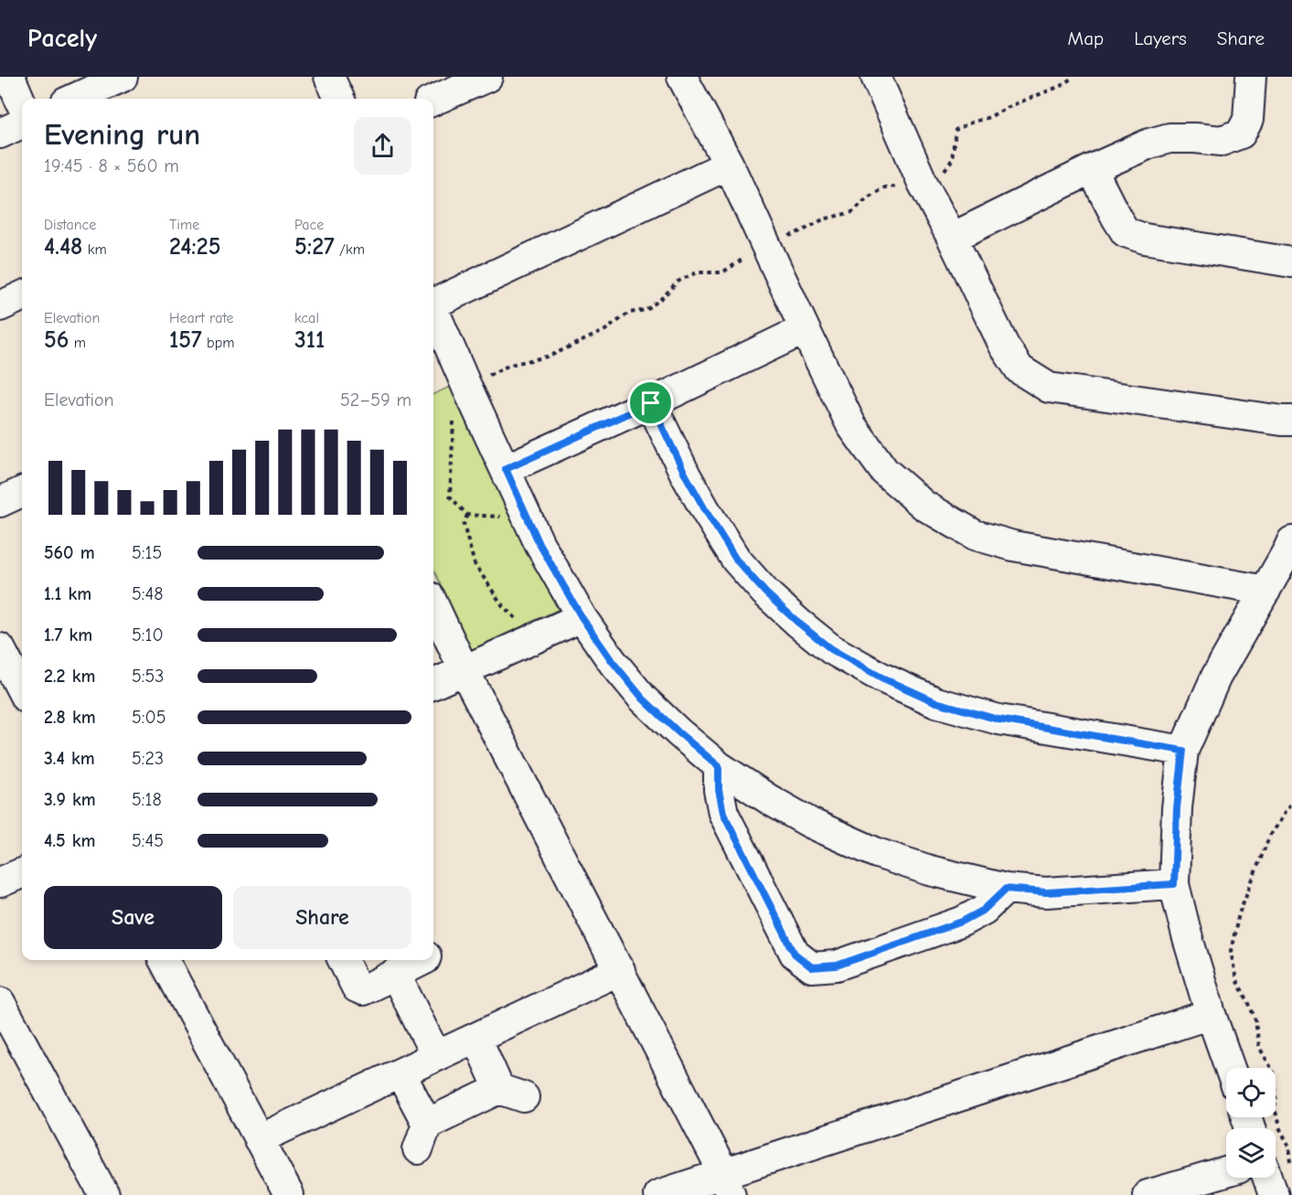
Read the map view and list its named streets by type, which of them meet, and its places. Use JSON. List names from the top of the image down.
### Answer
{
  "page": {
    "header": "Pacely",
    "nav": ["Map", "Layers", "Share"],
    "heading": ["Evening run", "19:45 · 8 × 560 m"],
    "stats": [
      ["Distance", "4.48 km"],
      ["Time", "24:25"],
      ["Pace", "5:27 /km"],
      ["Elevation", "56 m"],
      ["Heart rate", "157 bpm"],
      ["kcal", "311"]
    ],
    "chart": ["Elevation", "52–59 m"],
    "list": [
      {
        "name": "560 m",
        "note": "5:15"
      },
      {
        "name": "1.1 km",
        "note": "5:48"
      },
      {
        "name": "1.7 km",
        "note": "5:10"
      },
      {
        "name": "2.2 km",
        "note": "5:53"
      },
      {
        "name": "2.8 km",
        "note": "5:05"
      },
      {
        "name": "3.4 km",
        "note": "5:23"
      },
      {
        "name": "3.9 km",
        "note": "5:18"
      },
      {
        "name": "4.5 km",
        "note": "5:45"
      }
    ],
    "buttons": ["Save", "Share"]
  }
}
